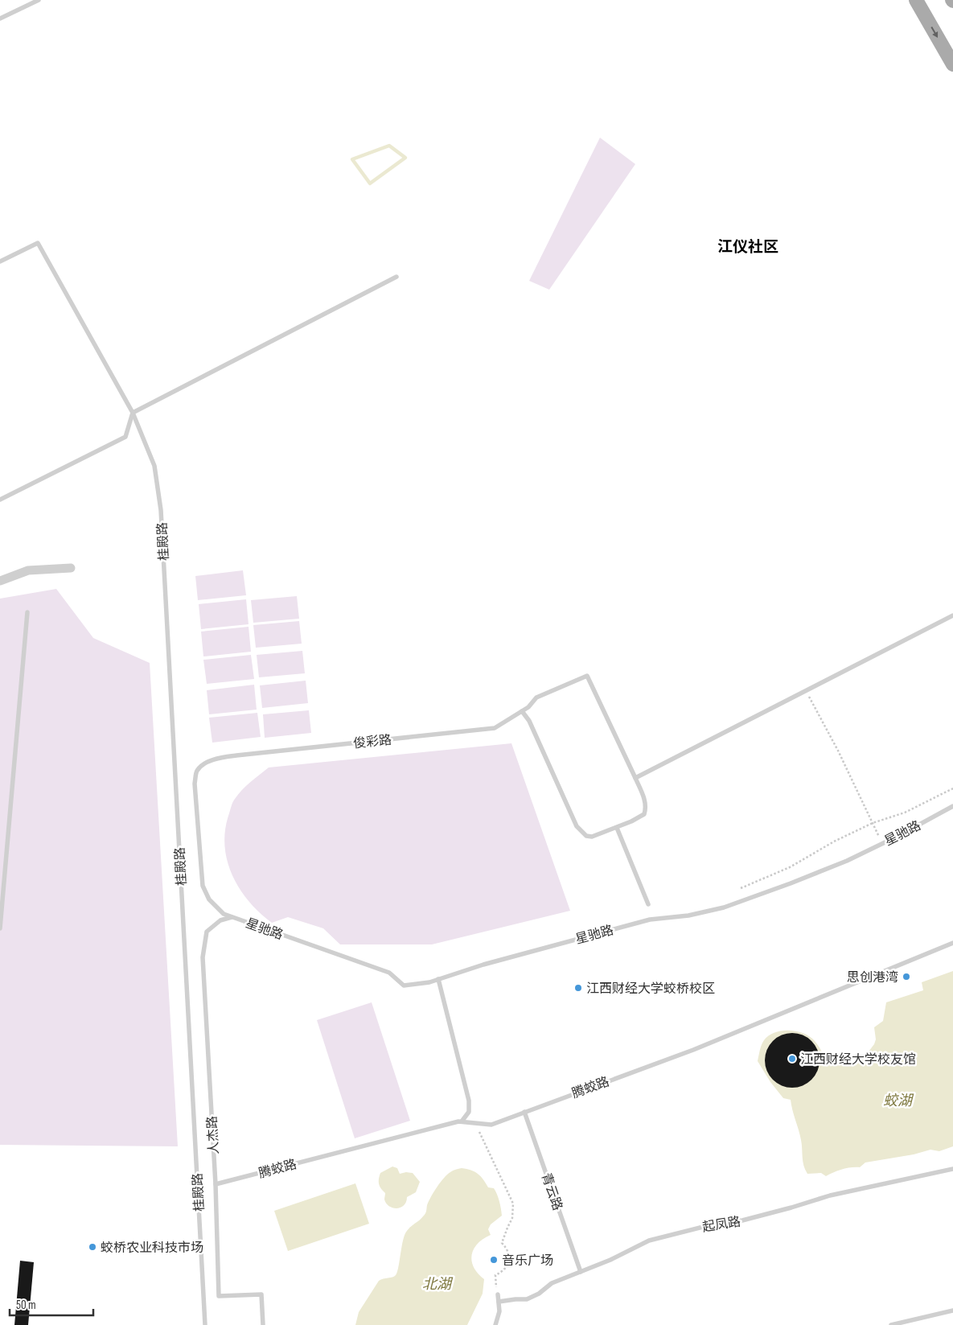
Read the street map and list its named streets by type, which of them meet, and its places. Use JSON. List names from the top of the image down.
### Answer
{
  "streets": {
    "lane": [
      "桂殿路",
      "俊彩路",
      "星驰路",
      "腾蛟路",
      "人杰路",
      "青云路",
      "起凤路"
    ]
  },
  "crossings": [
    ["俊彩路", "星驰路"],
    ["俊彩路", "人杰路"],
    ["星驰路", "人杰路"],
    ["腾蛟路", "人杰路"],
    ["腾蛟路", "青云路"],
    ["青云路", "起凤路"]
  ],
  "districts": ["江仪社区"],
  "water": ["蛟湖", "北湖"],
  "places": [
    "思创港湾",
    "江西财经大学蛟桥校区",
    "江西财经大学校友馆",
    "蛟桥农业科技市场",
    "音乐广场"
  ],
  "scale_bar": "50 m"
}
